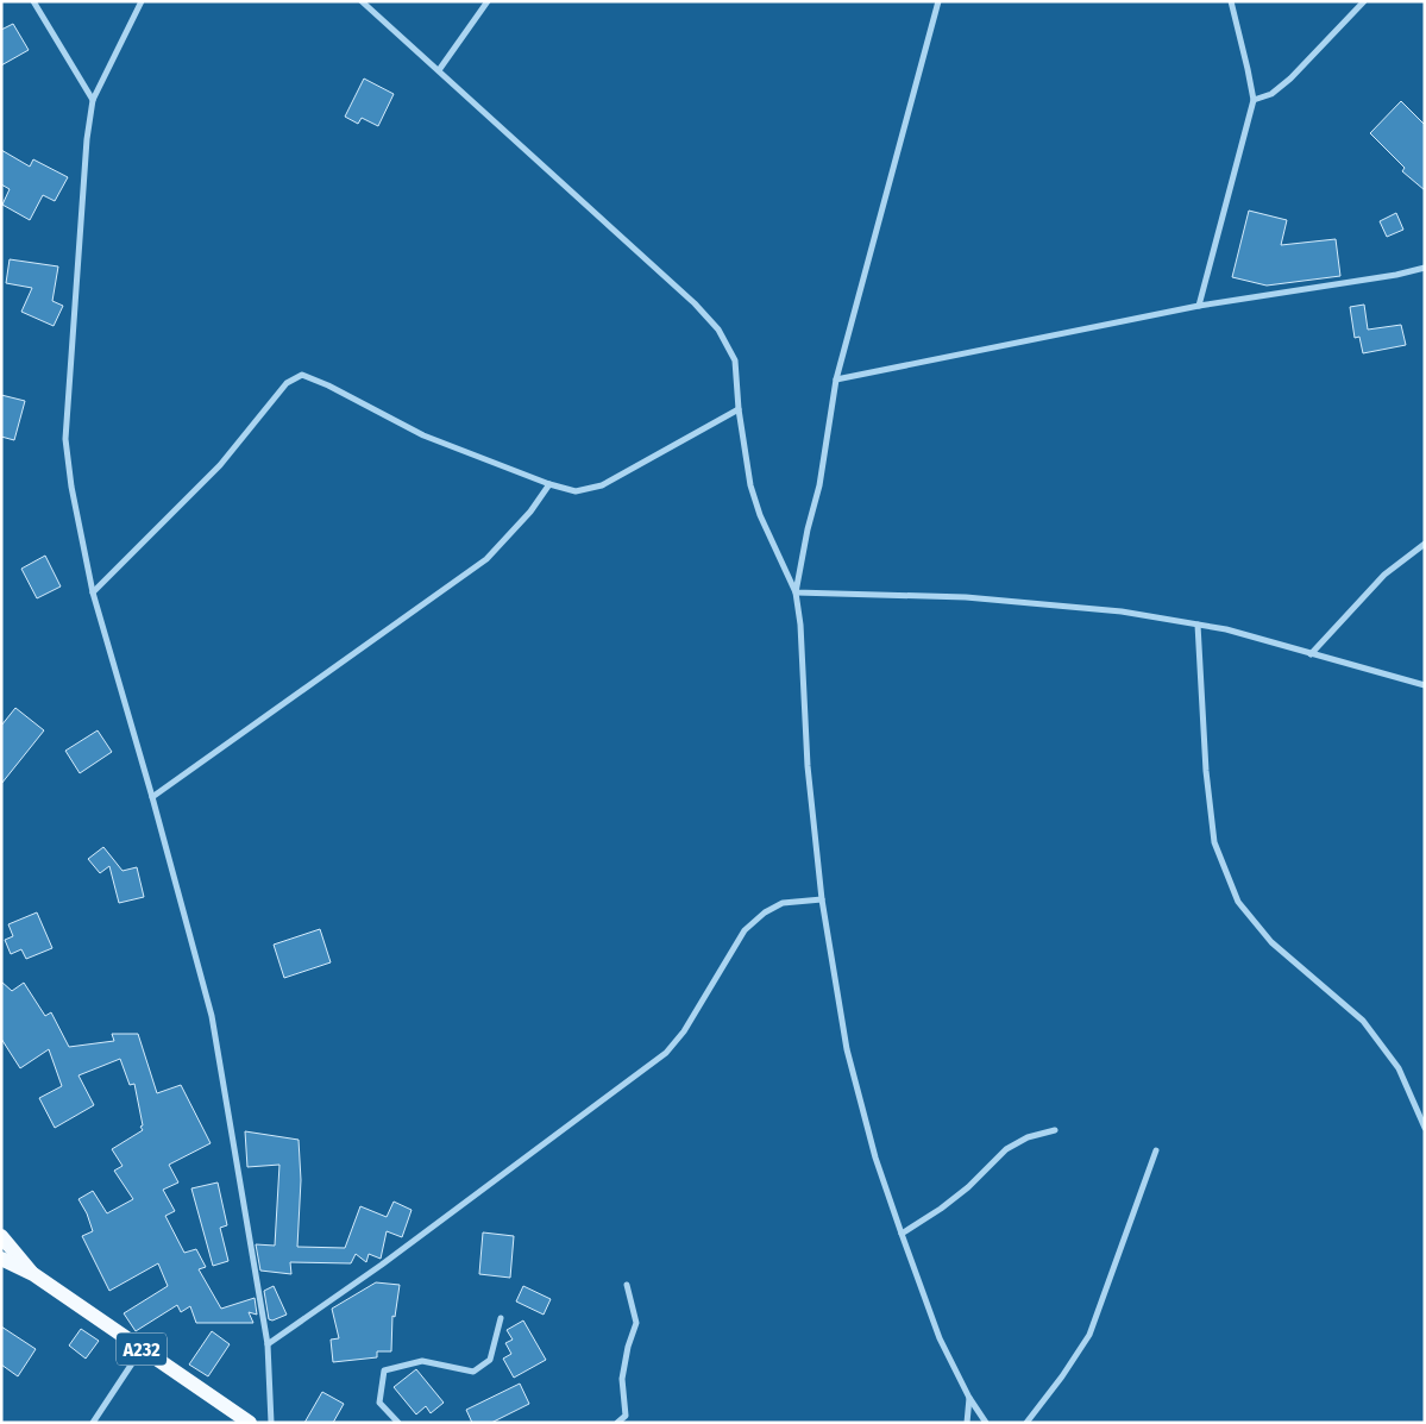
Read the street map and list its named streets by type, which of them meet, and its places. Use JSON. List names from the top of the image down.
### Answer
{
  "streets": {
    "main road": ["A232"]
  }
}
